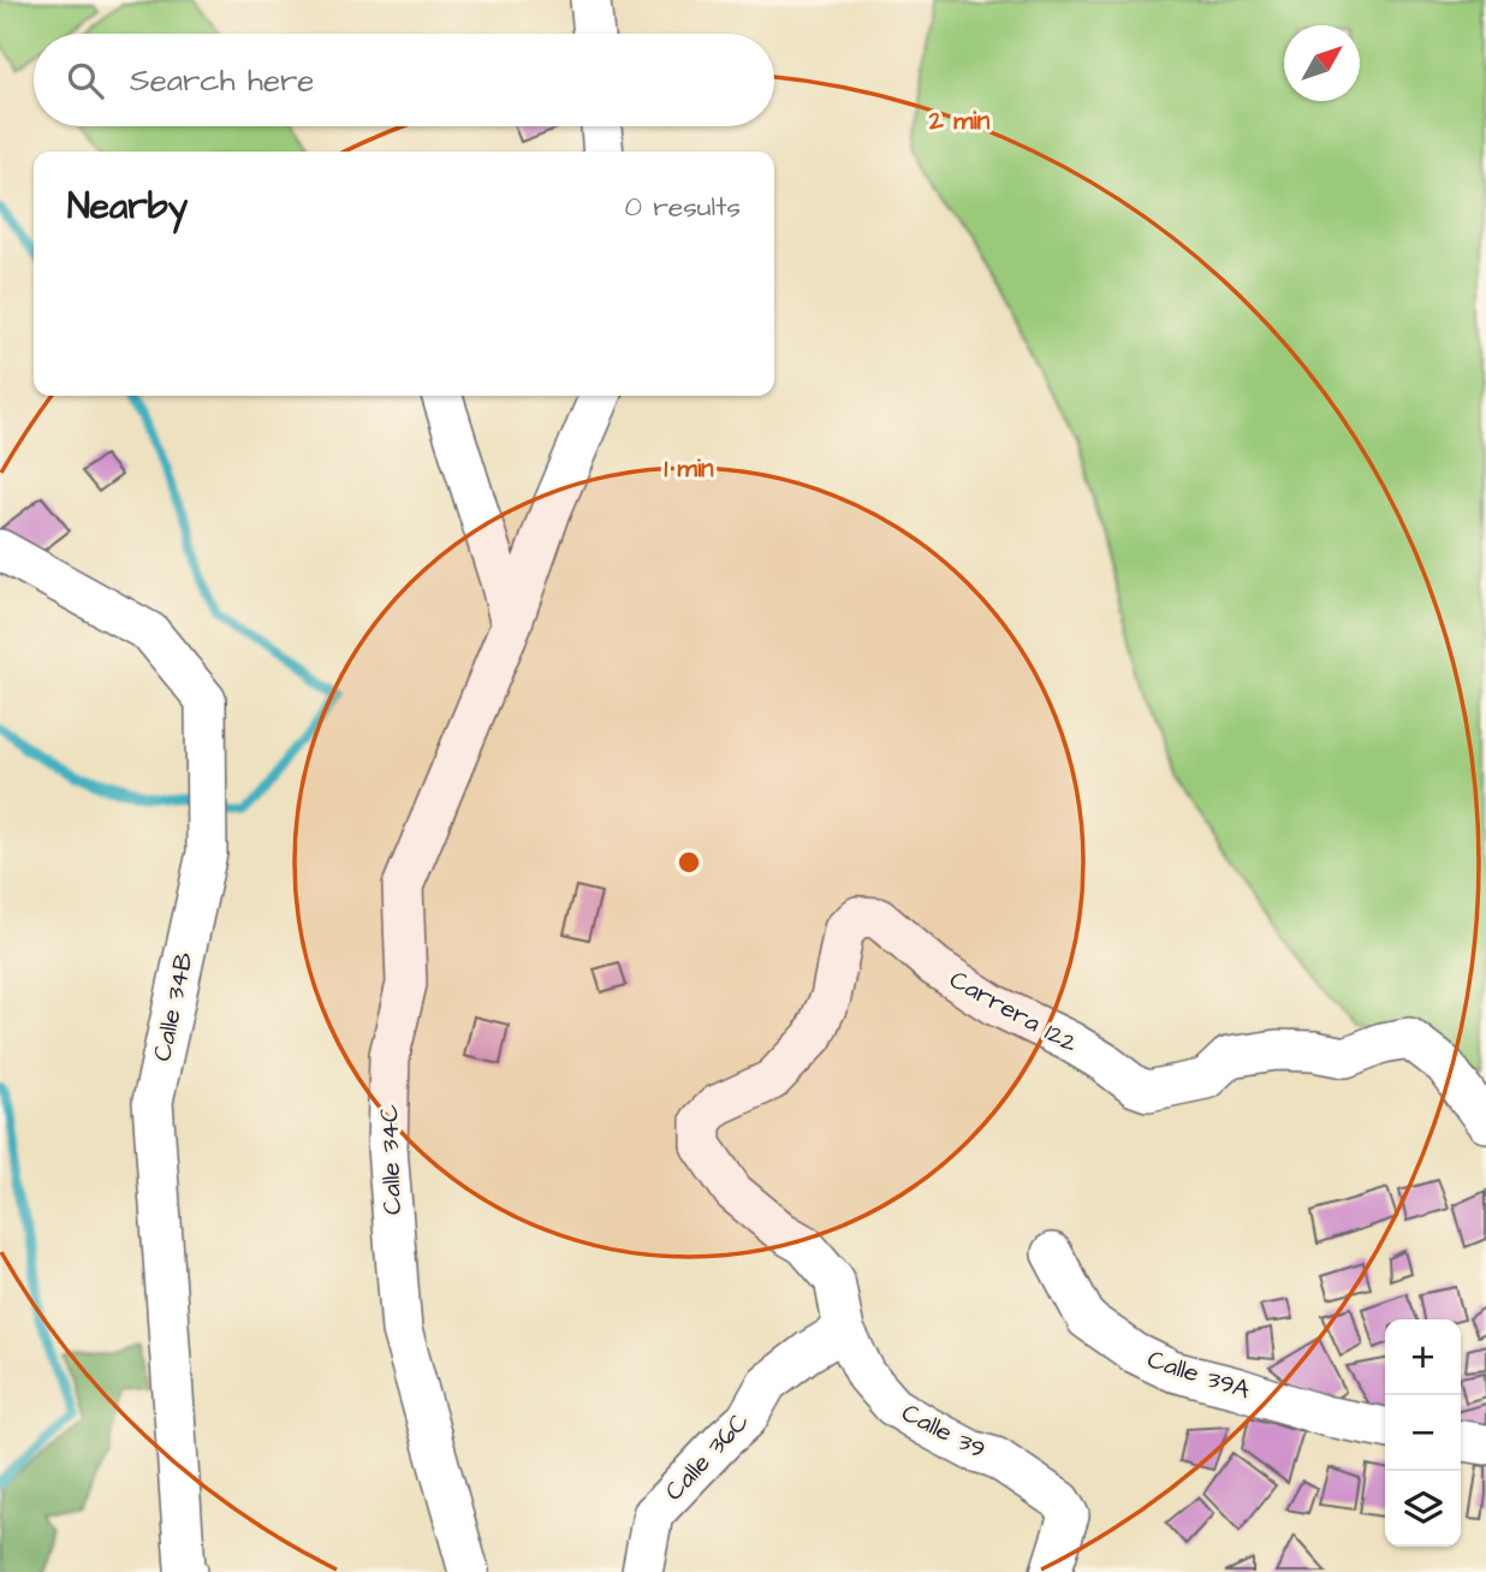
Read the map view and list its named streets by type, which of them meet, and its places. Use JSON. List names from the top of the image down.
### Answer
{
  "streets": {
    "street": [
      "Calle 34B",
      "Carrera 122",
      "Calle 34C",
      "Calle 39A",
      "Calle 39",
      "Calle 36C"
    ]
  },
  "crossings": [
    ["Carrera 122", "Calle 39"],
    ["Calle 39", "Calle 36C"]
  ],
  "north": "top right",
  "page": {
    "search": "Search here",
    "heading": ["Nearby", "0 results"],
    "map_buttons": ["+", "−"]
  },
  "rings": ["2 min", "1 min"]
}
